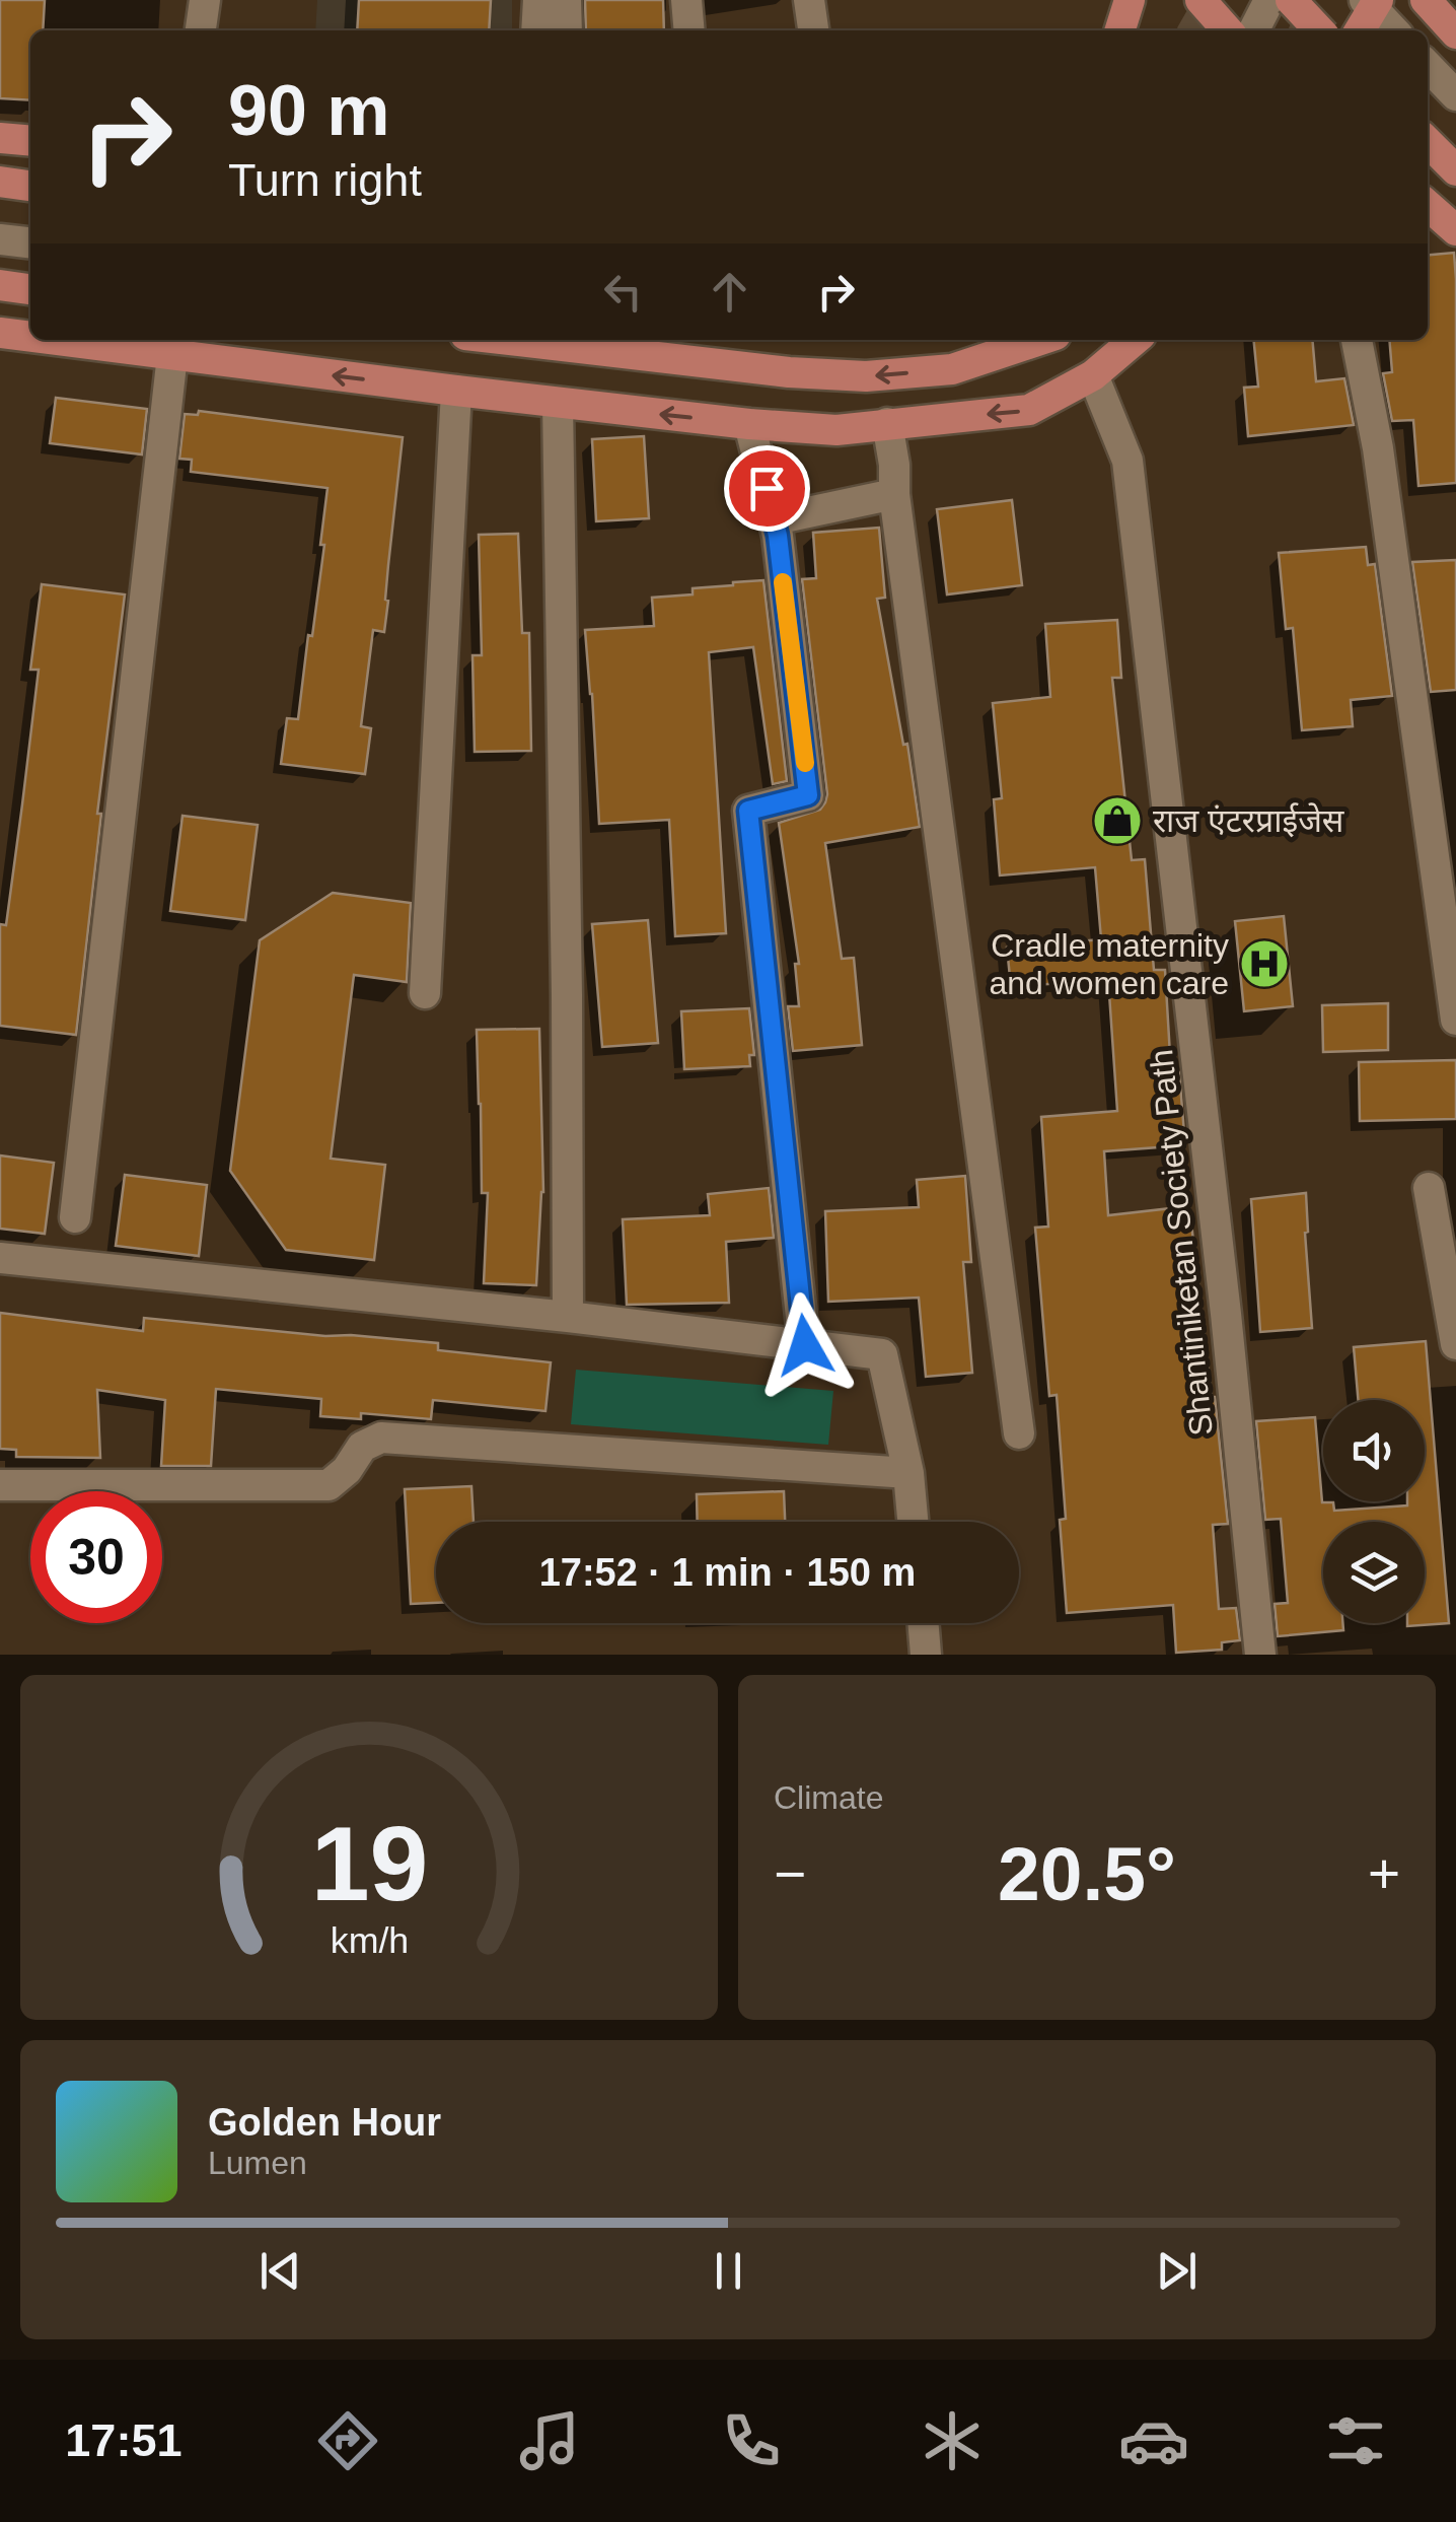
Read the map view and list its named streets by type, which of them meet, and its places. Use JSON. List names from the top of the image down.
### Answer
{
  "streets": {
    "street": ["Shantiniketan Society Path"]
  },
  "places": {
    "shop": ["राज एंटरप्राईजेस"],
    "hospital": ["Cradle maternity and women care"]
  },
  "page": {
    "turn": ["90 m", "Turn right"],
    "limit": "30",
    "trip": "17:52 · 1 min · 150 m",
    "tile": "Climate",
    "heat": ["−", "20.5°", "+"],
    "song": ["Golden Hour", "Lumen"],
    "tabs": "17:51",
    "gauge": ["19", "km/h"]
  }
}
